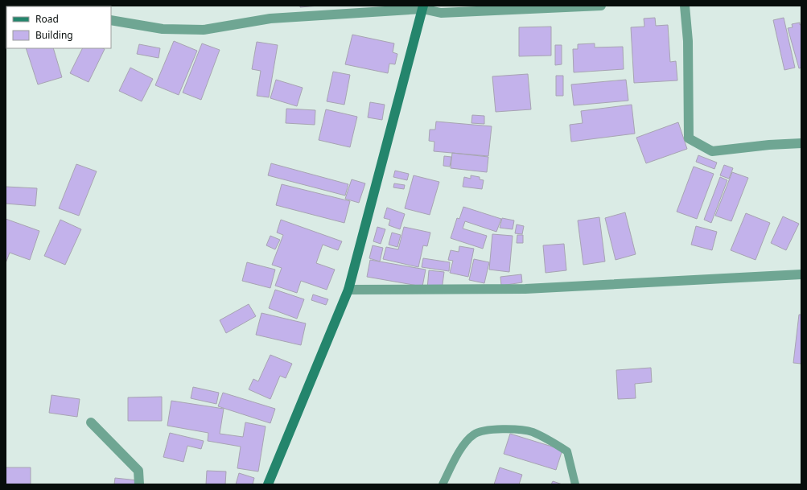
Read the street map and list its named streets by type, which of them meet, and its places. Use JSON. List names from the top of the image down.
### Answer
{
  "legend": ["Road", "Building"]
}
